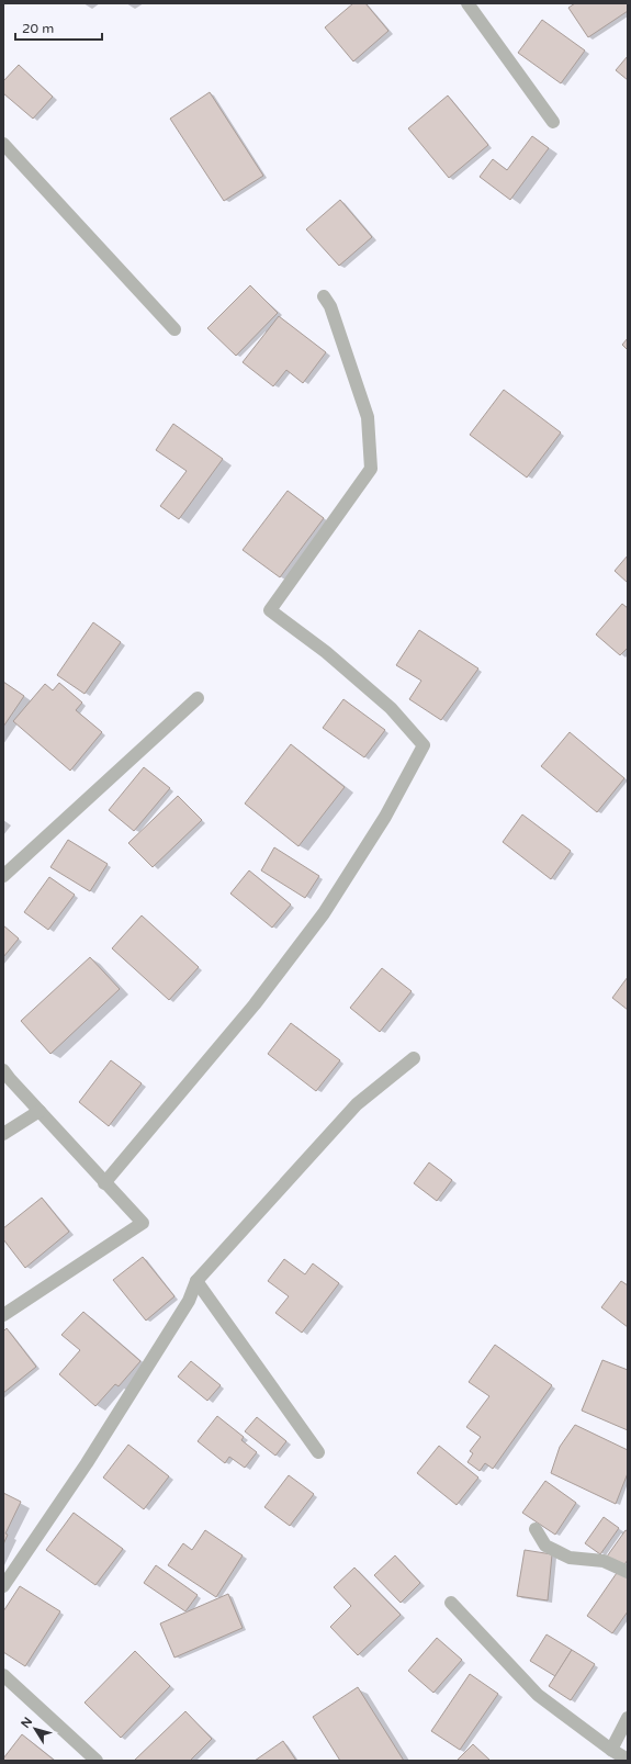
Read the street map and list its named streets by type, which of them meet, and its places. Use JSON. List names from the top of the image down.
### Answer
{
  "scale_bar": "20 m",
  "north": "top left"
}
